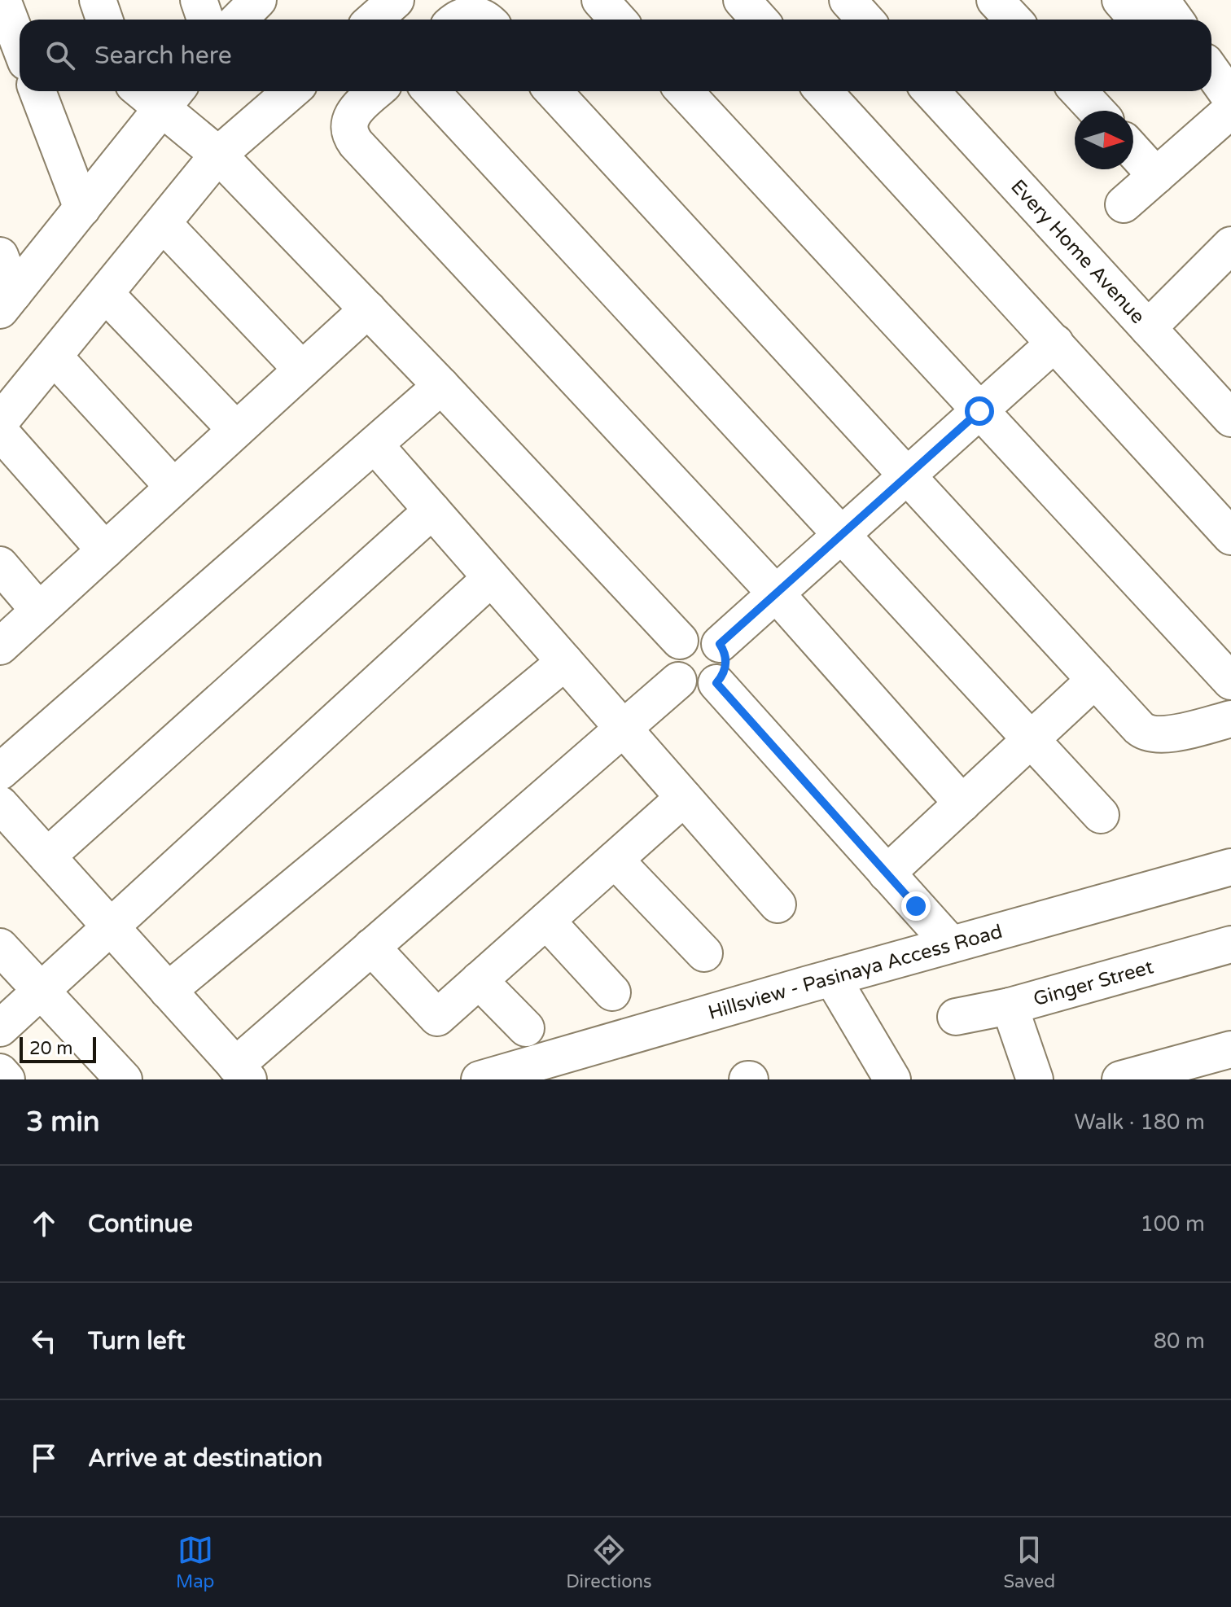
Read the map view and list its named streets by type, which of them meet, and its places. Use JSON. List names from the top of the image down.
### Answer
{
  "streets": {
    "street": ["Every Home Avenue", "Hillsview - Pasinaya Access Road", "Ginger Street"]
  },
  "scale_bar": "20 m",
  "north": "right",
  "page": {
    "search": "Search here",
    "scale": "20 m",
    "heading": ["3 min", "Walk · 180 m"],
    "list": [
      ["Continue", "100 m"],
      ["Turn left", "80 m"],
      "Arrive at destination"
    ],
    "nav": ["Map", "Directions", "Saved"]
  }
}
